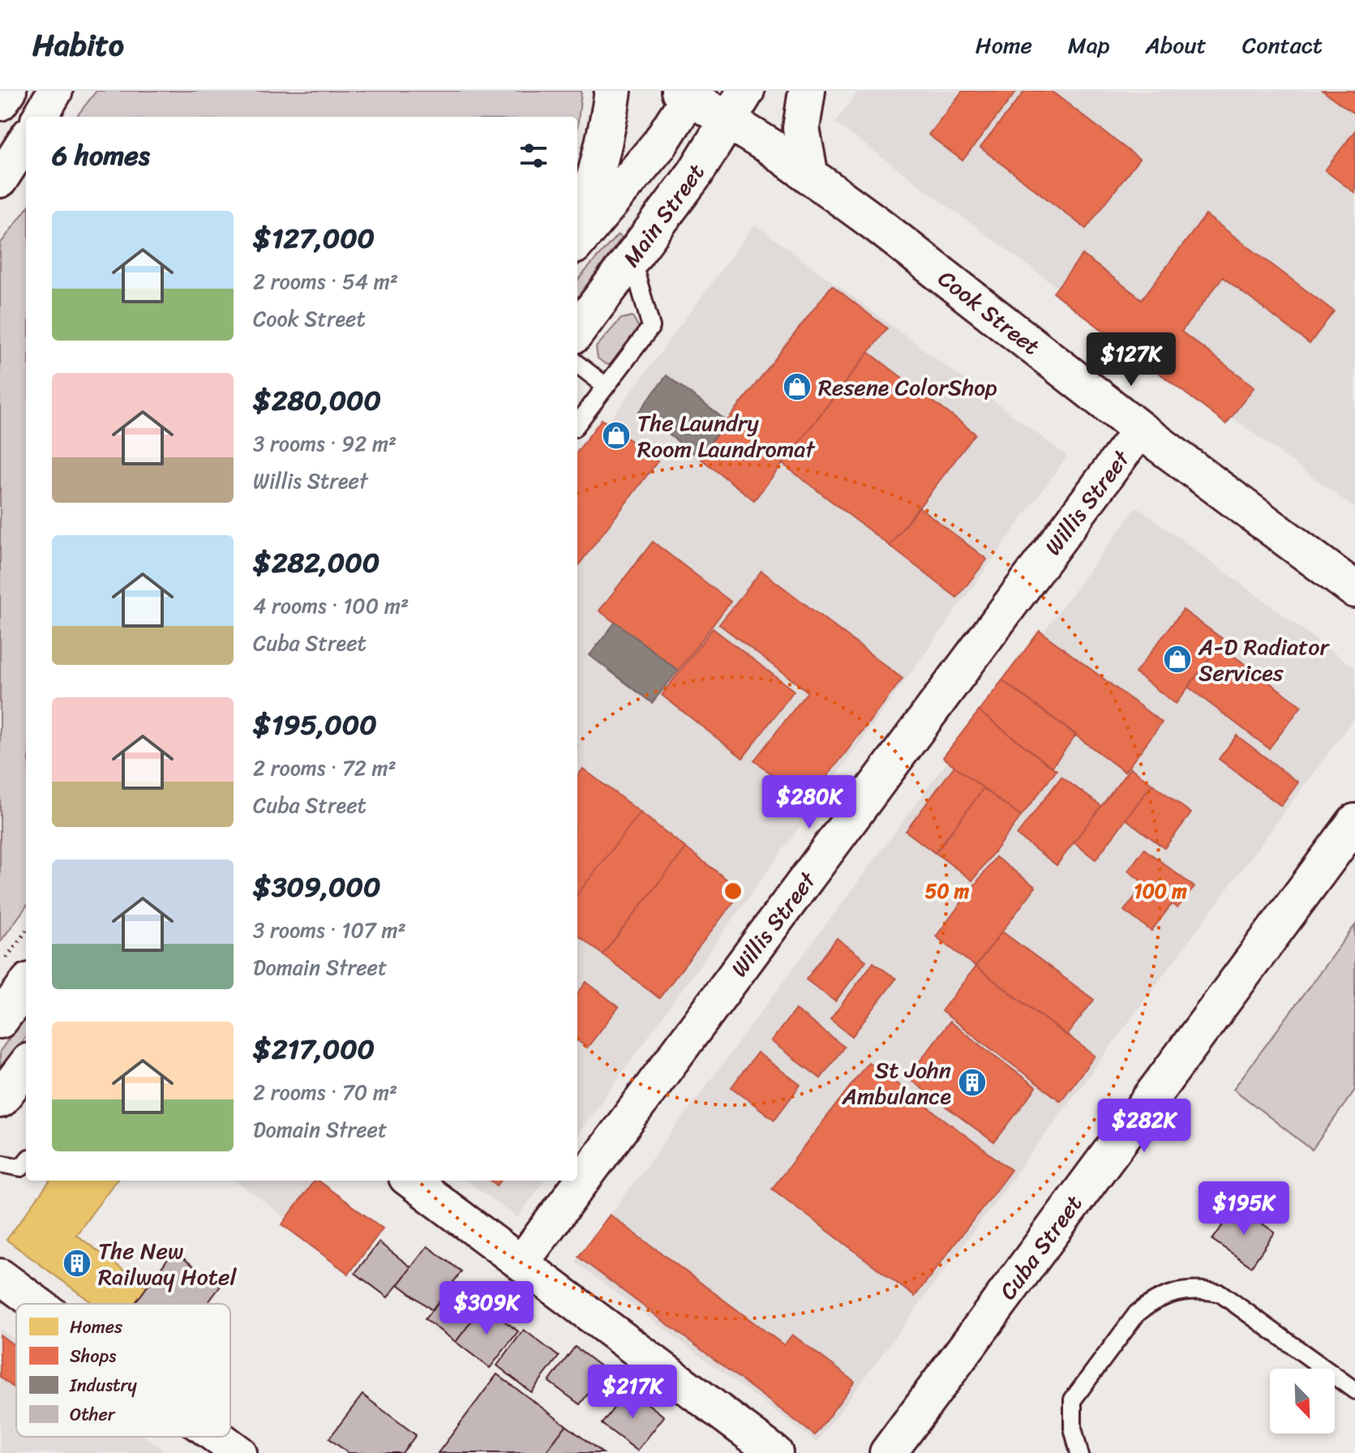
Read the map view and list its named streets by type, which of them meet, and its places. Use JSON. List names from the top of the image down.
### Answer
{
  "streets": {
    "street": [
      "Main Street",
      "Cook Street",
      "Willis Street",
      "Cuba Street"
    ]
  },
  "crossings": [
    ["Main Street", "Cook Street"],
    ["Cook Street", "Willis Street"]
  ],
  "places": {
    "shop": ["Resene ColorShop", "The Laundry Room Laundromat", "A-D Radiator Services"],
    "building": ["St John Ambulance", "The New Railway Hotel"]
  },
  "legend": [
    "Homes",
    "Shops",
    "Industry",
    "Other"
  ],
  "north": "bottom right",
  "page": {
    "header": "Habito",
    "nav": [
      "Home",
      "Map",
      "About",
      "Contact"
    ],
    "heading": "6 homes",
    "list": [
      {
        "name": "$127,000",
        "note": "2 rooms · 54 m² · Cook Street"
      },
      {
        "name": "$280,000",
        "note": "3 rooms · 92 m² · Willis Street"
      },
      {
        "name": "$282,000",
        "note": "4 rooms · 100 m² · Cuba Street"
      },
      {
        "name": "$195,000",
        "note": "2 rooms · 72 m² · Cuba Street"
      },
      {
        "name": "$309,000",
        "note": "3 rooms · 107 m² · Domain Street"
      },
      {
        "name": "$217,000",
        "note": "2 rooms · 70 m² · Domain Street"
      }
    ],
    "price": [
      "$127K",
      "$280K",
      "$282K",
      "$195K",
      "$309K",
      "$217K"
    ]
  },
  "rings": ["50 m", "100 m"]
}
